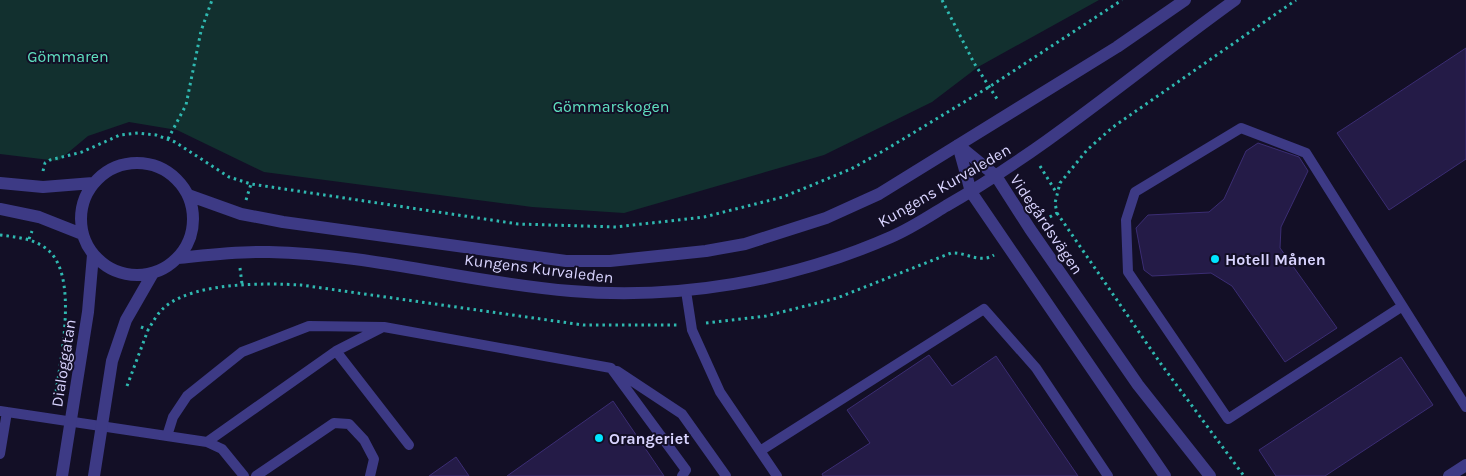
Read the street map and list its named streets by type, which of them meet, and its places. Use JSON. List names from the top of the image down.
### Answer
{
  "streets": {
    "street": ["Kungens Kurvaleden", "Videgårdsvägen", "Dialoggatan"]
  },
  "crossings": [
    ["Kungens Kurvaleden", "Videgårdsvägen"],
    ["Kungens Kurvaleden", "Dialoggatan"]
  ],
  "parks": ["Gömmaren", "Gömmarskogen"],
  "places": ["Hotell Månen", "Orangeriet"]
}
